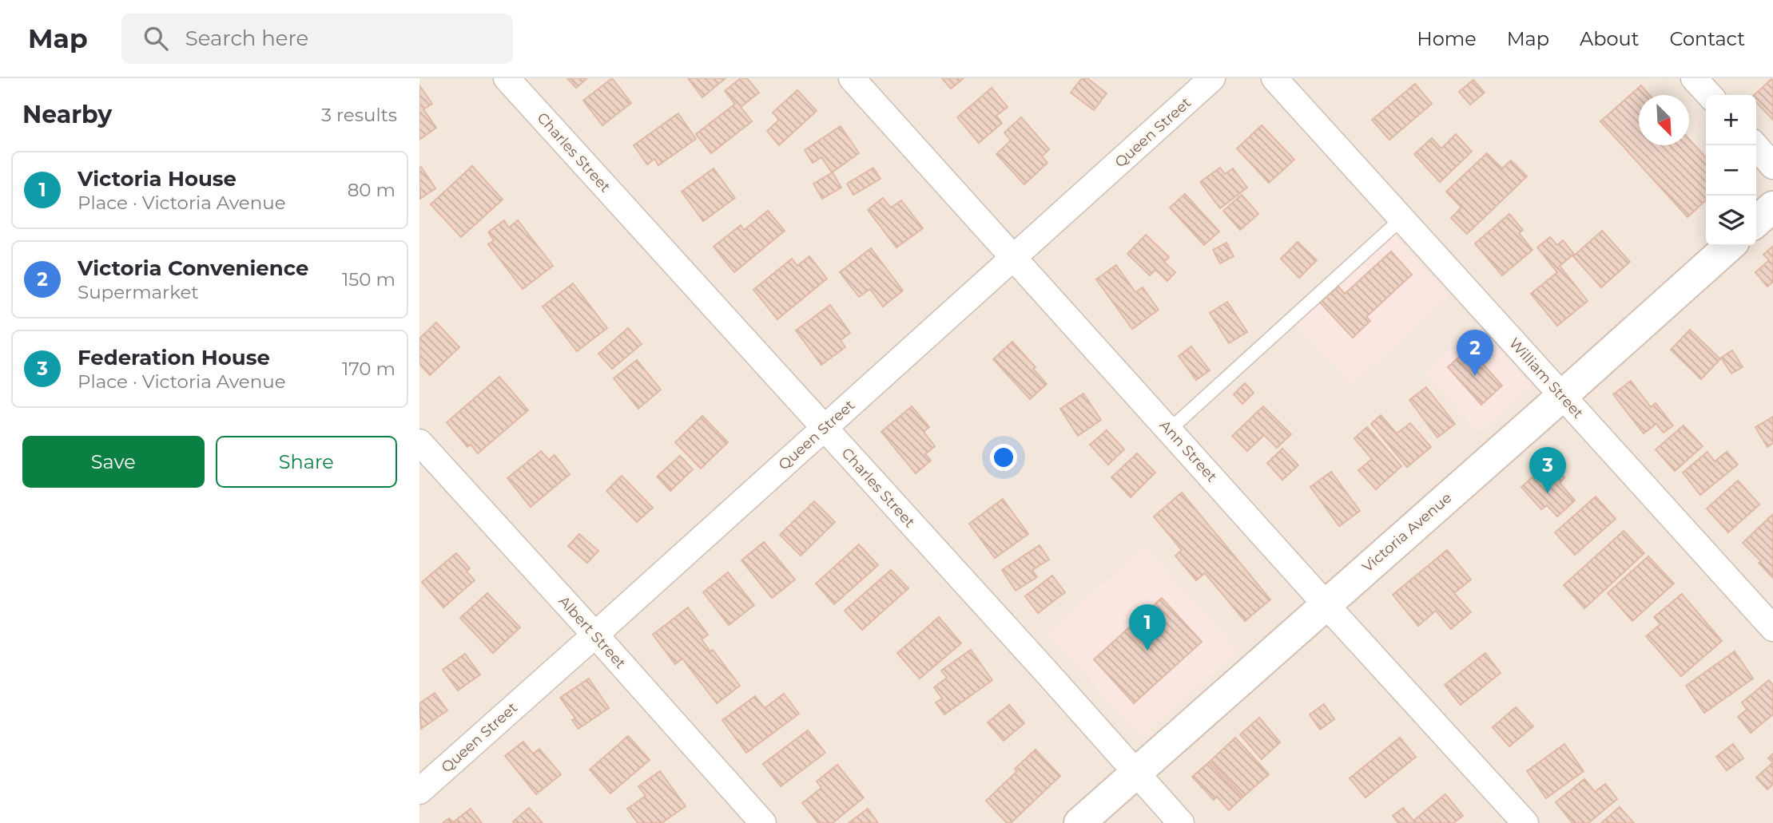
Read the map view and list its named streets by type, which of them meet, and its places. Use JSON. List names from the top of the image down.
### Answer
{
  "streets": {
    "street": [
      "Queen Street",
      "Charles Street",
      "William Street",
      "Ann Street",
      "Victoria Avenue",
      "Albert Street"
    ]
  },
  "crossings": [
    ["Queen Street", "Charles Street"],
    ["Queen Street", "Ann Street"],
    ["Queen Street", "Albert Street"],
    ["Charles Street", "Victoria Avenue"],
    ["William Street", "Victoria Avenue"],
    ["Ann Street", "Victoria Avenue"]
  ],
  "north": "bottom right",
  "page": {
    "header": "Map",
    "search": "Search here",
    "nav": [
      "Home",
      "Map",
      "About",
      "Contact"
    ],
    "heading": ["Nearby", "3 results"],
    "map_buttons": ["+", "−"],
    "list": [
      {
        "mark": "1",
        "name": "Victoria House",
        "note": "Place · Victoria Avenue",
        "value": "80 m"
      },
      {
        "mark": "2",
        "name": "Victoria Convenience",
        "note": "Supermarket",
        "value": "150 m"
      },
      {
        "mark": "3",
        "name": "Federation House",
        "note": "Place · Victoria Avenue",
        "value": "170 m"
      }
    ],
    "pins": ["2", "3", "1"],
    "buttons": ["Save", "Share"]
  }
}
